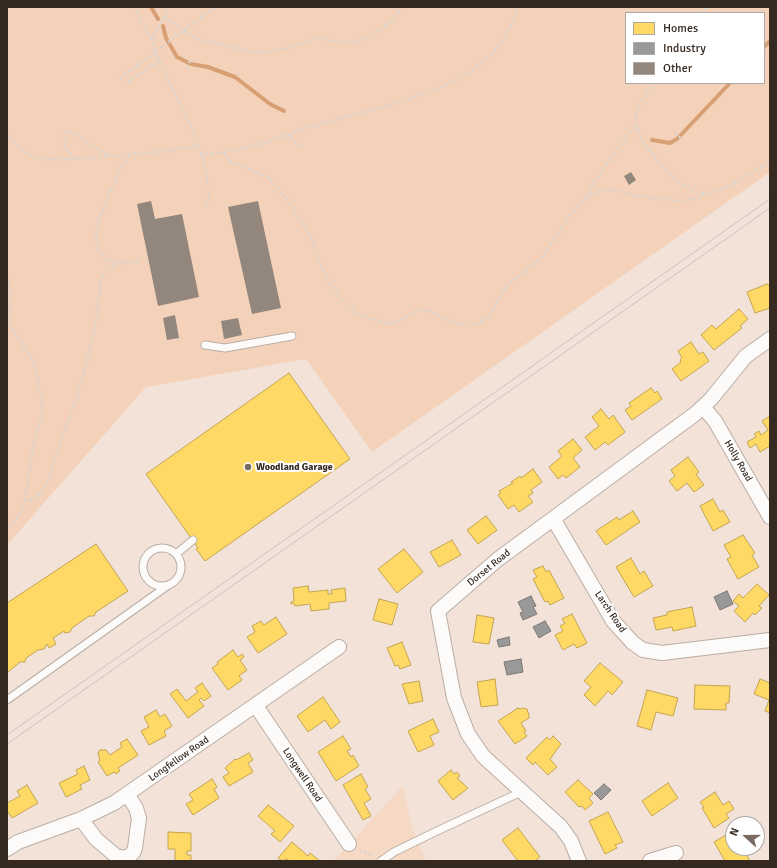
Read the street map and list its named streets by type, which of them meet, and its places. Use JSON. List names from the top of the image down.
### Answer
{
  "streets": {
    "street": [
      "Holly Road",
      "Dorset Road",
      "Larch Road",
      "Longfellow Road",
      "Longwell Road"
    ]
  },
  "crossings": [
    ["Holly Road", "Dorset Road"],
    ["Dorset Road", "Larch Road"],
    ["Longfellow Road", "Longwell Road"]
  ],
  "places": ["Woodland Garage"],
  "legend": ["Homes", "Industry", "Other"],
  "north": "left"
}
